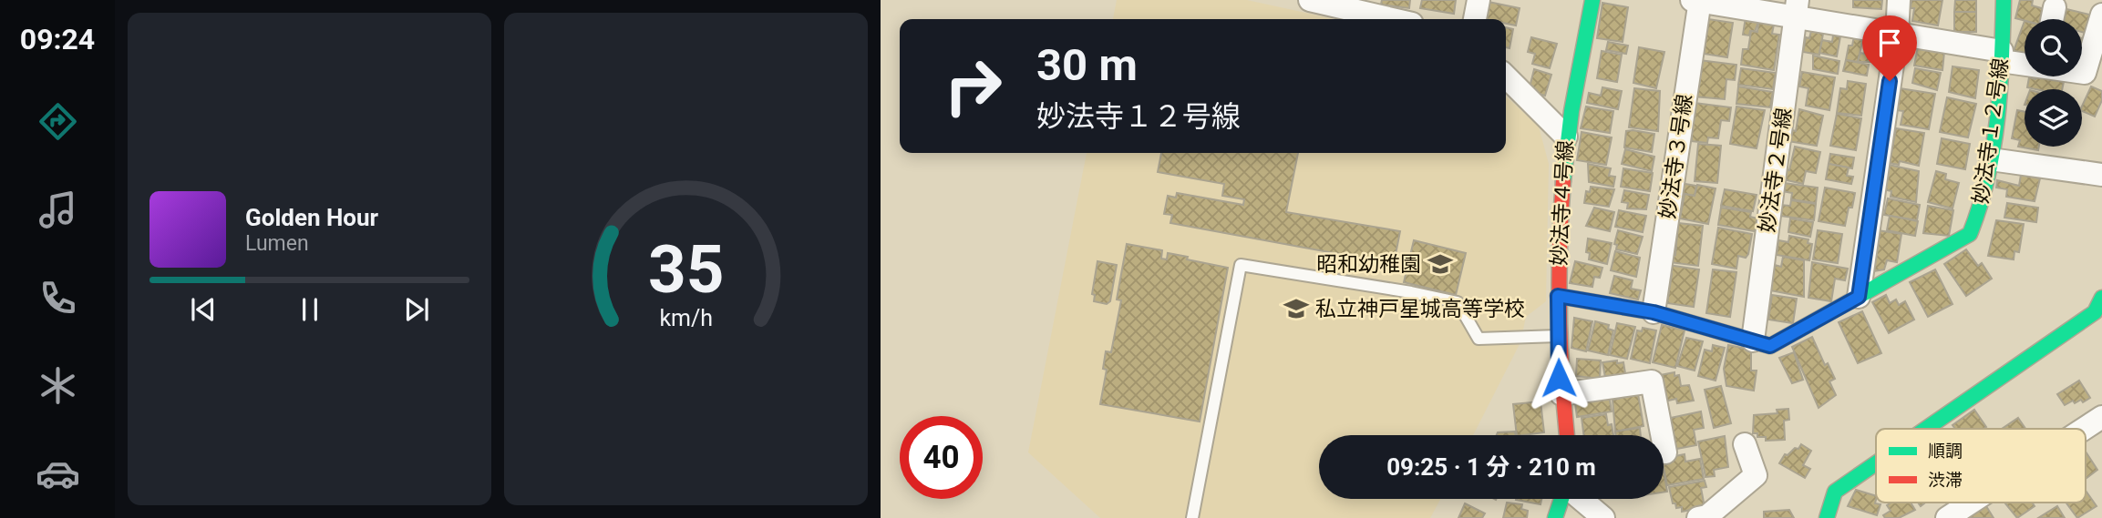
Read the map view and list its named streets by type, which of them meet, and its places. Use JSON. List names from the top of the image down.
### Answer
{
  "streets": {
    "street": [
      "妙法寺１２号線",
      "妙法寺３号線",
      "妙法寺２号線",
      "妙法寺４号線"
    ]
  },
  "crossings": [
    ["妙法寺１２号線", "妙法寺３号線"],
    ["妙法寺１２号線", "妙法寺２号線"],
    ["妙法寺１２号線", "妙法寺４号線"]
  ],
  "places": {
    "school or university": ["昭和幼稚園", "私立神戸星城高等学校"]
  },
  "legend": ["順調", "渋滞"],
  "page": {
    "tabs": "09:24",
    "turn": ["30 m", "妙法寺１２号線"],
    "song": ["Golden Hour", "Lumen"],
    "limit": "40",
    "trip": "09:25 · 1 分 · 210 m",
    "gauge": ["35", "km/h"]
  }
}
